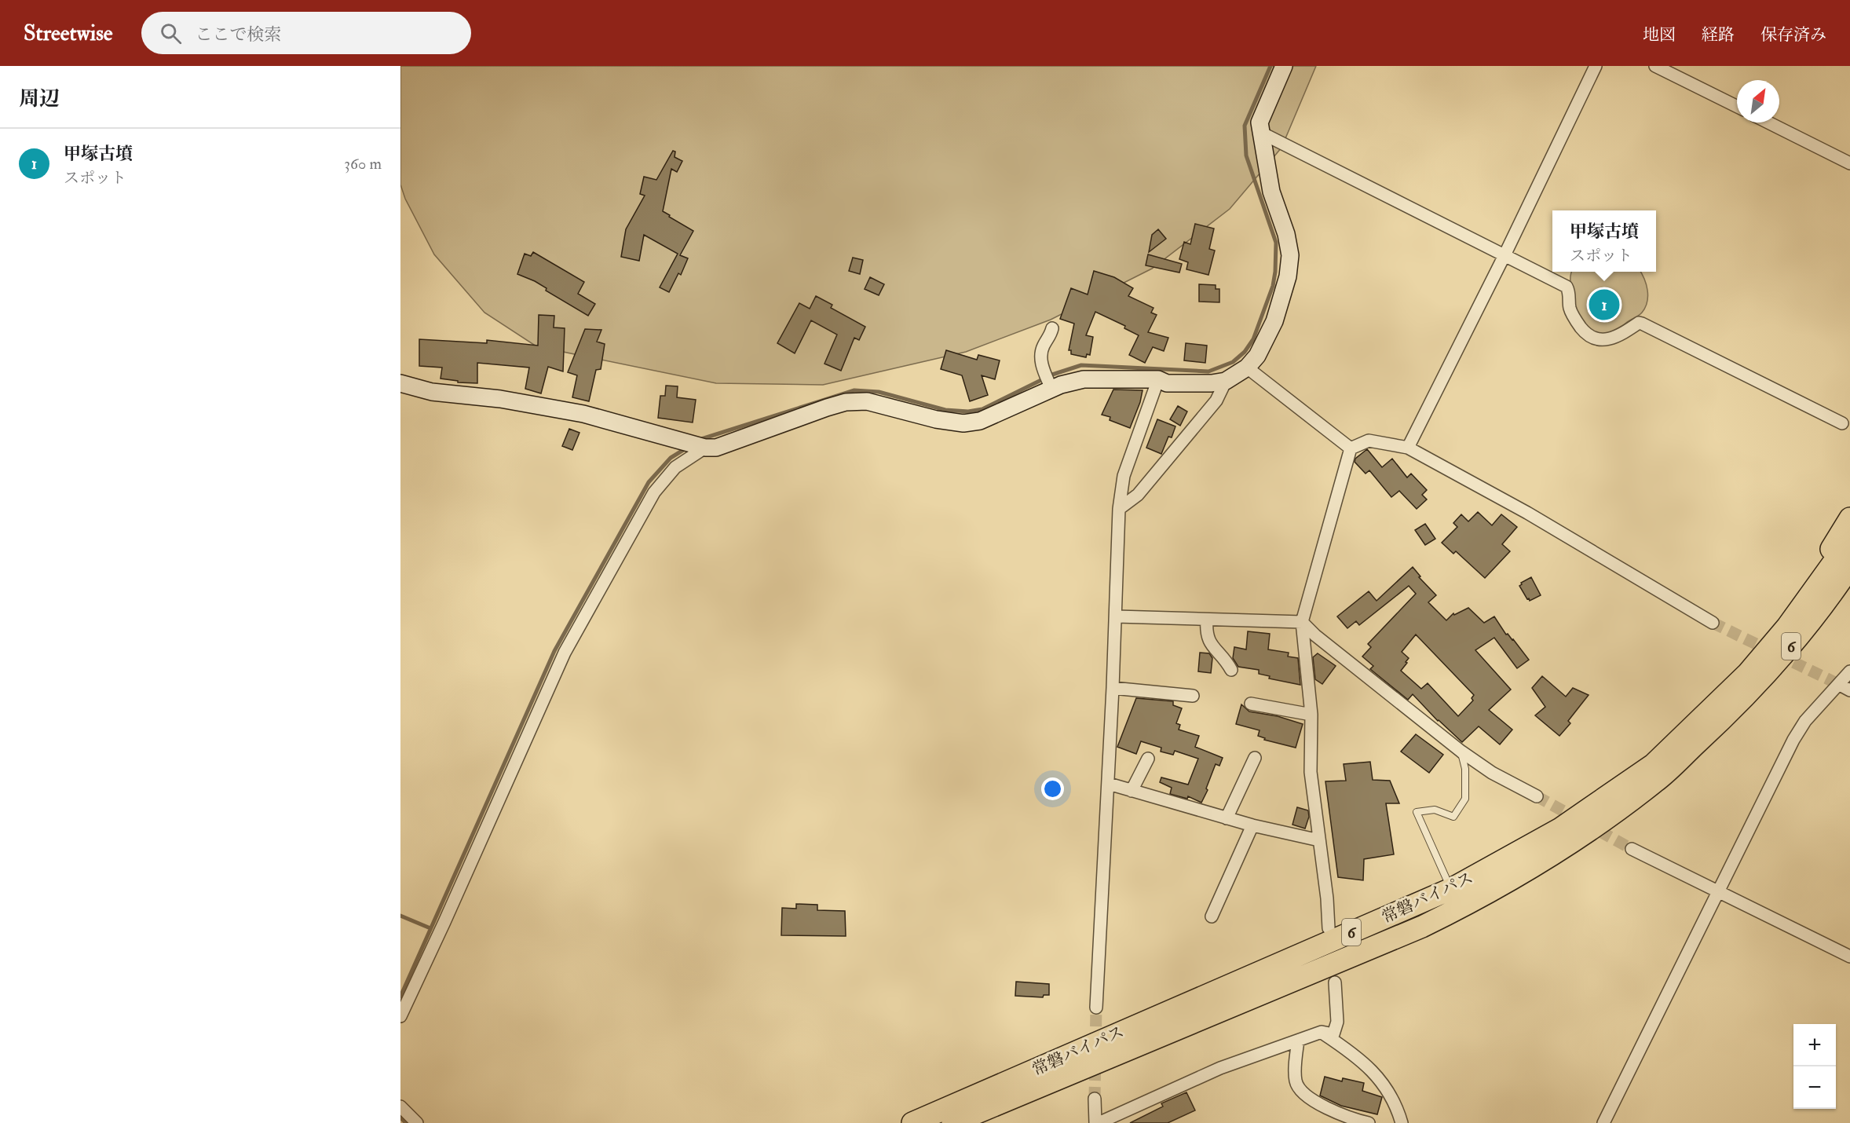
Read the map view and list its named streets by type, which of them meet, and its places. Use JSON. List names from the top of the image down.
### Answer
{
  "streets": {
    "highway": ["6", "常磐バイパス"]
  },
  "north": "top right",
  "page": {
    "header": "Streetwise",
    "search": "ここで検索",
    "nav": ["地図", "経路", "保存済み"],
    "heading": "周辺",
    "list": [
      {
        "mark": "1",
        "name": "甲塚古墳",
        "note": "スポット",
        "value": "360 m"
      }
    ],
    "popup": ["甲塚古墳", "スポット"],
    "pins": "1",
    "map_buttons": ["+", "−"]
  }
}
